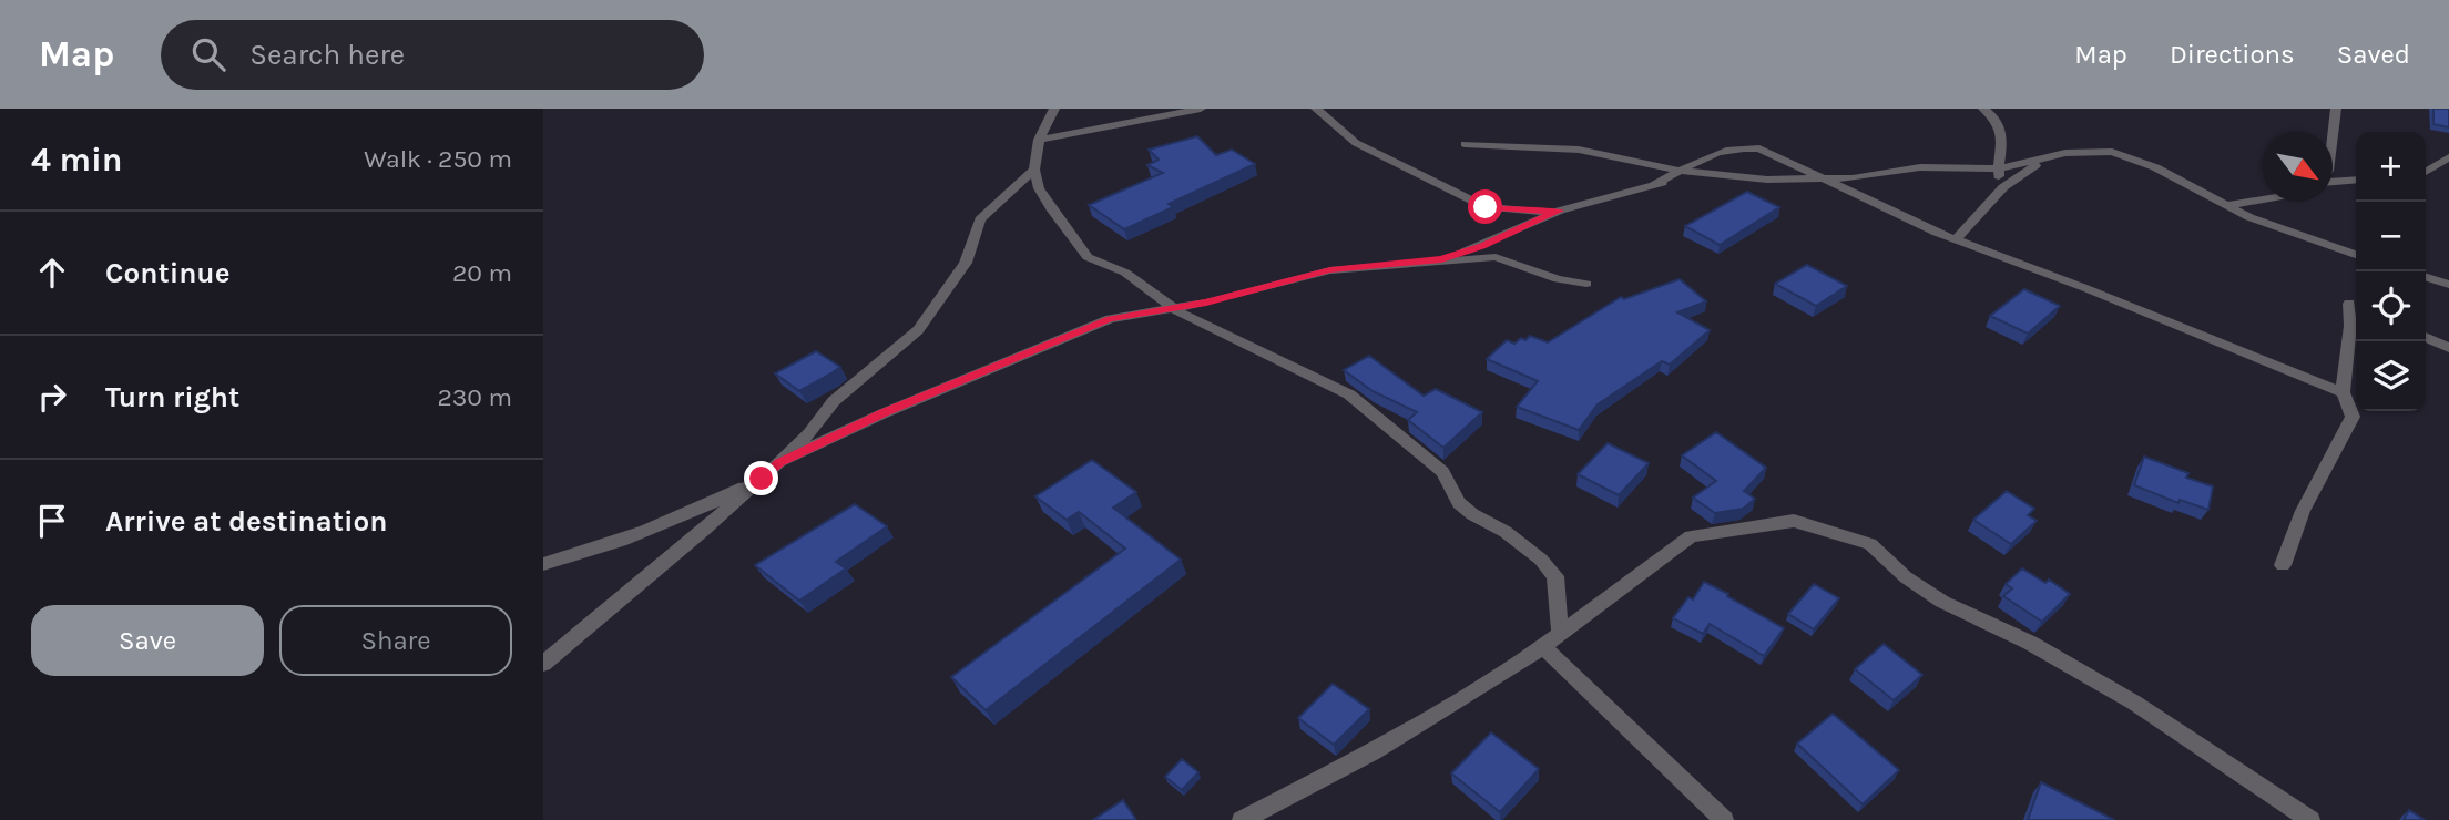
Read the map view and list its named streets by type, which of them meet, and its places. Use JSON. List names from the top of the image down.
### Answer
{
  "north": "bottom right",
  "page": {
    "header": "Map",
    "search": "Search here",
    "nav": ["Map", "Directions", "Saved"],
    "heading": ["4 min", "Walk · 250 m"],
    "map_buttons": ["+", "−"],
    "list": [
      ["Continue", "20 m"],
      ["Turn right", "230 m"],
      "Arrive at destination"
    ],
    "buttons": ["Save", "Share"]
  }
}
